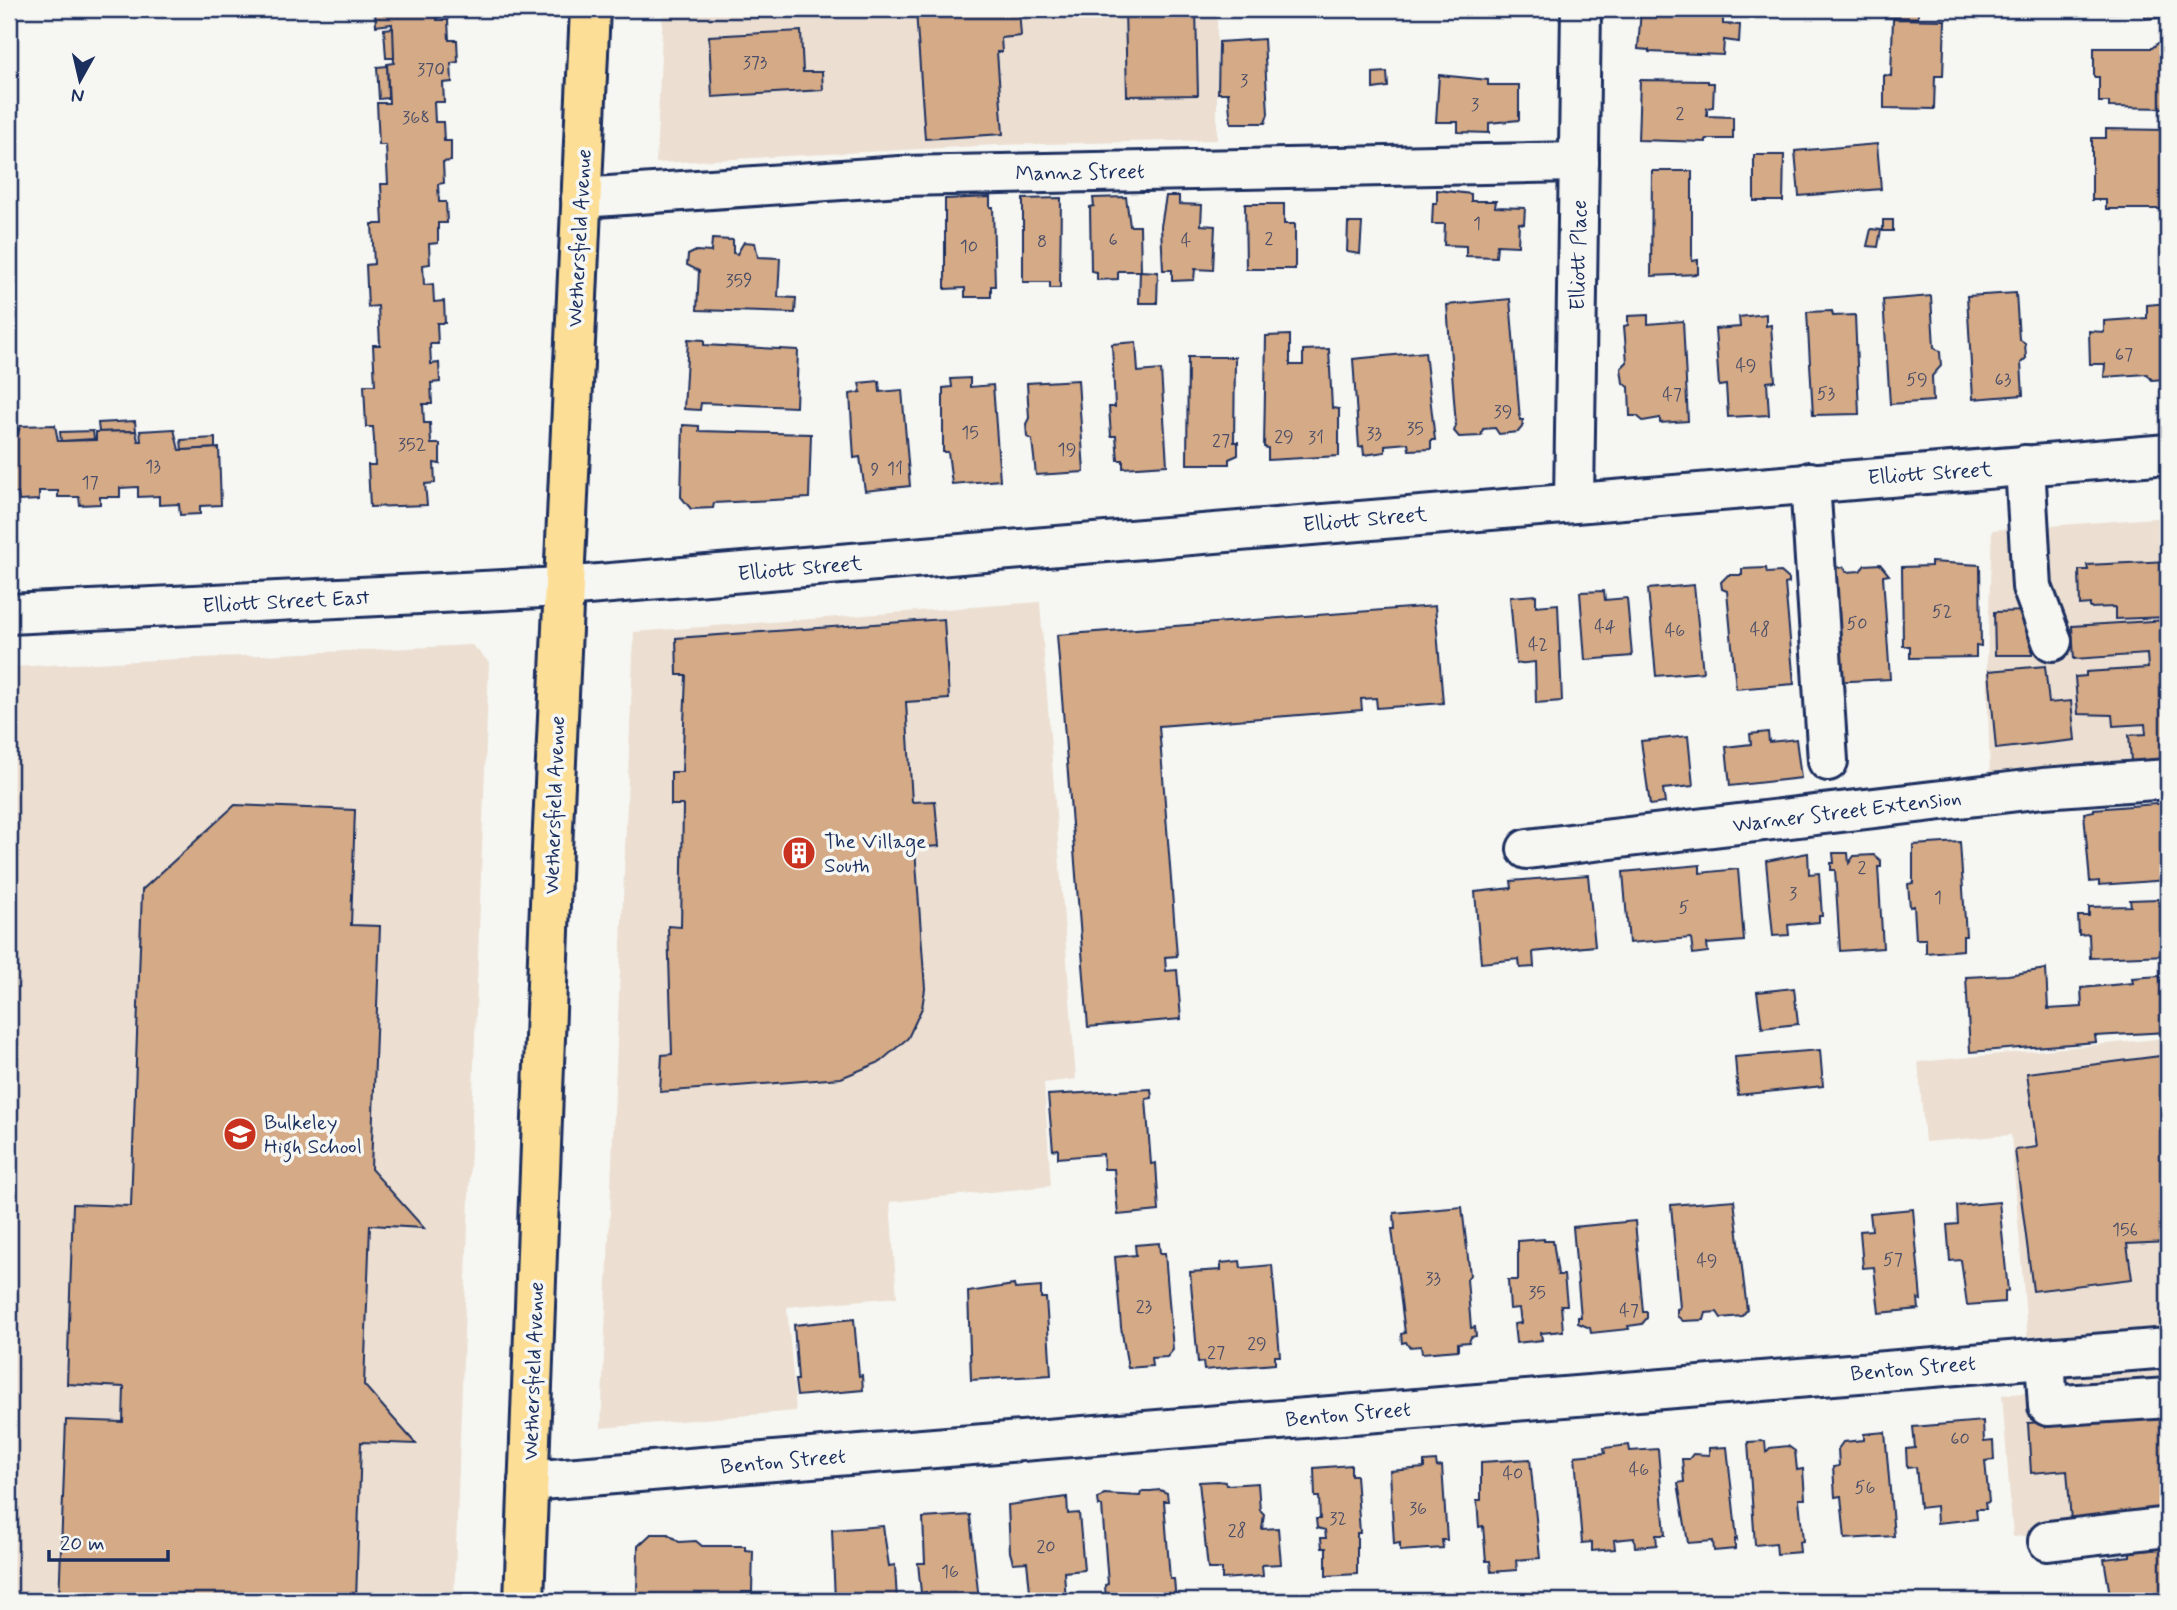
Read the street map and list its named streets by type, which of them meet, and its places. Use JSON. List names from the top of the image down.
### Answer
{
  "streets": {
    "main road": ["Wethersfield Avenue"],
    "street": [
      "Mannz Street",
      "Elliott Place",
      "Elliott Street",
      "Elliott Street East",
      "Warner Street Extension",
      "Benton Street"
    ]
  },
  "crossings": [
    ["Mannz Street", "Wethersfield Avenue"],
    ["Mannz Street", "Elliott Place"],
    ["Wethersfield Avenue", "Elliott Street"],
    ["Wethersfield Avenue", "Elliott Street East"],
    ["Wethersfield Avenue", "Benton Street"],
    ["Elliott Place", "Elliott Street"],
    ["Elliott Street", "Elliott Street East"]
  ],
  "places": {
    "building": ["The Village South"],
    "school or university": ["Bulkeley High School"]
  },
  "house_numbers": [
    "373",
    "370",
    "3",
    "3",
    "2",
    "368",
    "1",
    "2",
    "6",
    "4",
    "8",
    "10",
    "359",
    "67",
    "49",
    "59",
    "63",
    "53",
    "47",
    "39",
    "35",
    "15",
    "33",
    "29",
    "31",
    "27",
    "352",
    "19",
    "13",
    "11",
    "9",
    "17",
    "52",
    "50",
    "44",
    "48",
    "46",
    "42",
    "2",
    "3",
    "1",
    "5",
    "156",
    "57",
    "49",
    "33",
    "35",
    "23",
    "47",
    "29",
    "27",
    "60",
    "46",
    "40",
    "56",
    "36",
    "32",
    "28",
    "20",
    "16"
  ],
  "scale_bar": "20 m",
  "north": "bottom"
}
